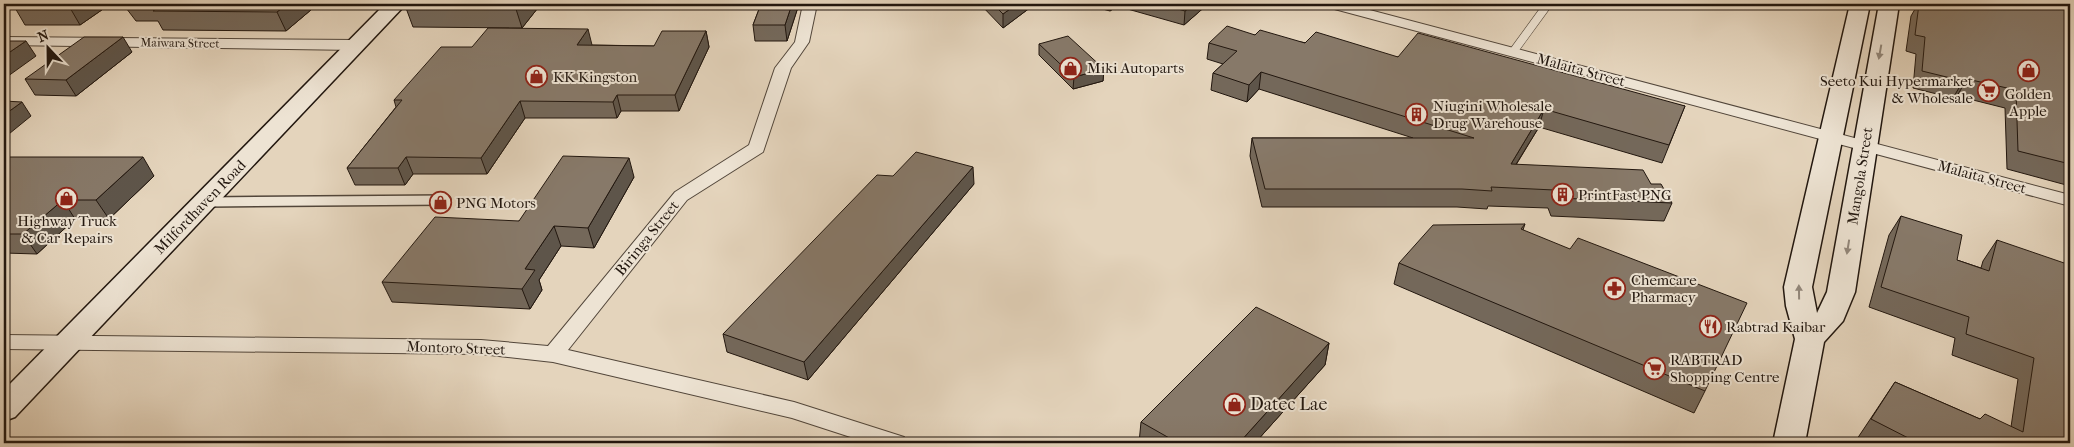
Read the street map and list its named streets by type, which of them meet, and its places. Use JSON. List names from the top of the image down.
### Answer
{
  "streets": {
    "main road": ["Mangola Street", "Milfordhaven Road"],
    "street": [
      "Maiwara Street",
      "Malaita Street",
      "Biringa Street",
      "Montoro Street"
    ]
  },
  "crossings": [
    ["Maiwara Street", "Milfordhaven Road"],
    ["Malaita Street", "Mangola Street"],
    ["Milfordhaven Road", "Montoro Street"],
    ["Biringa Street", "Montoro Street"]
  ],
  "places": {
    "shop": [
      "Miki Autoparts",
      "Golden Apple",
      "KK Kingston",
      "Highway Truck & Car Repairs",
      "PNG Motors",
      "Datec Lae"
    ],
    "supermarket": ["Seeto Kui Hypermarket & Wholesale", "RABTRAD Shopping Centre"],
    "building": ["Niugini Wholesale Drug Warehouse", "PrintFast PNG"],
    "pharmacy": ["Chemcare Pharmacy"],
    "restaurant": ["Rabtrad Kaibar"]
  },
  "north": "top"
}
